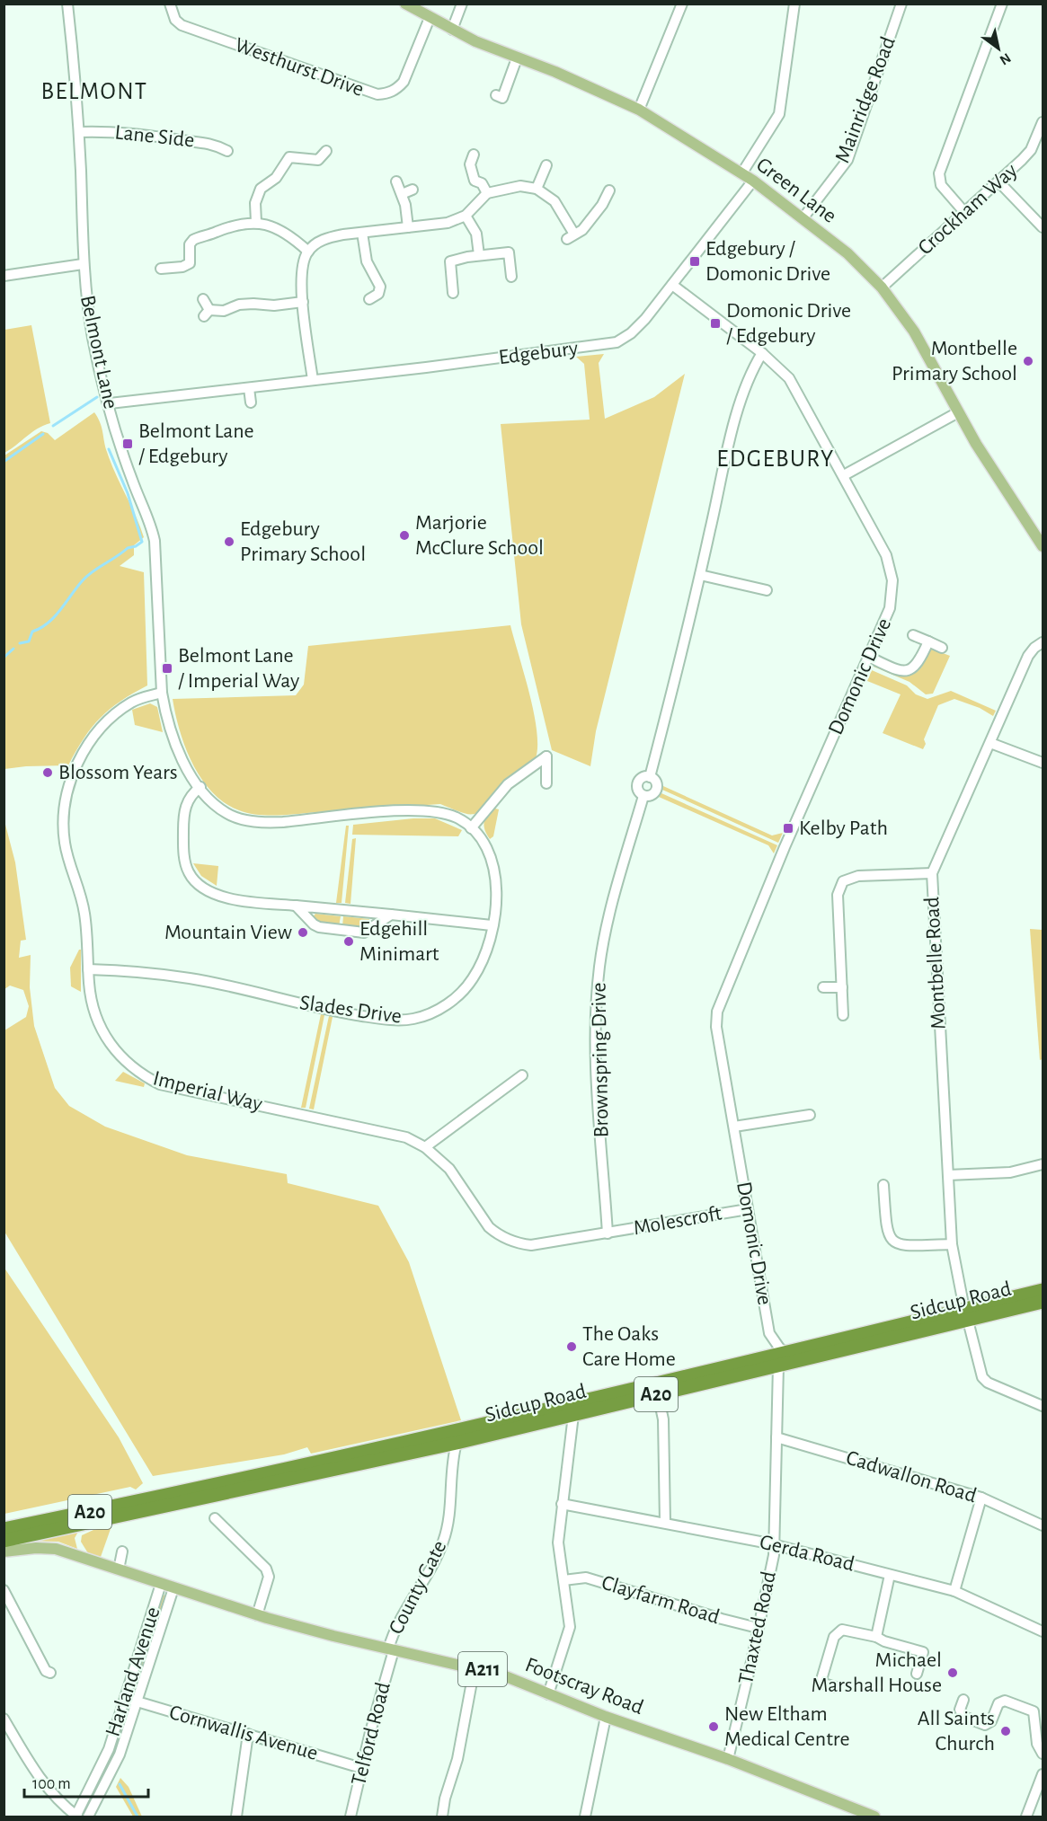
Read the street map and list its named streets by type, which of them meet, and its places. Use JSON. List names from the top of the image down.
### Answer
{
  "streets": {
    "highway": ["Sidcup Road", "A20"],
    "main road": ["Green Lane", "A211", "Footscray Road"],
    "street": [
      "Westhurst Drive",
      "Mainridge Road",
      "Lane Side",
      "Crockham Way",
      "Belmont Lane",
      "Edgebury",
      "Domonic Drive",
      "Montbelle Road",
      "Slades Drive",
      "Brownspring Drive",
      "Imperial Way",
      "Molescroft",
      "Cadwallon Road",
      "Gerda Road",
      "County Gate",
      "Clayfarm Road",
      "Thaxted Road",
      "Harland Avenue",
      "Cornwallis Avenue",
      "Telford Road"
    ]
  },
  "crossings": [
    ["Westhurst Drive", "Green Lane"],
    ["Mainridge Road", "Green Lane"],
    ["Lane Side", "Belmont Lane"],
    ["Green Lane", "Crockham Way"],
    ["Green Lane", "Edgebury"],
    ["Belmont Lane", "Edgebury"],
    ["Belmont Lane", "Slades Drive"],
    ["Belmont Lane", "Imperial Way"],
    ["Edgebury", "Domonic Drive"],
    ["Domonic Drive", "Brownspring Drive"],
    ["Domonic Drive", "Molescroft"],
    ["Domonic Drive", "Sidcup Road"],
    ["Montbelle Road", "Sidcup Road"],
    ["Slades Drive", "Imperial Way"],
    ["Brownspring Drive", "Imperial Way"],
    ["Brownspring Drive", "Molescroft"],
    ["Imperial Way", "Molescroft"],
    ["Sidcup Road", "County Gate"],
    ["Sidcup Road", "Thaxted Road"],
    ["Cadwallon Road", "Thaxted Road"],
    ["Gerda Road", "Thaxted Road"],
    ["County Gate", "Footscray Road"],
    ["County Gate", "Telford Road"],
    ["Clayfarm Road", "Thaxted Road"],
    ["Thaxted Road", "Footscray Road"],
    ["Harland Avenue", "Footscray Road"],
    ["Harland Avenue", "Cornwallis Avenue"],
    ["Footscray Road", "Telford Road"],
    ["Cornwallis Avenue", "Telford Road"]
  ],
  "districts": ["BELMONT", "EDGEBURY"],
  "places": {
    "transit": [
      "Edgebury / Domonic Drive",
      "Domonic Drive / Edgebury",
      "Belmont Lane / Edgebury",
      "Belmont Lane / Imperial Way",
      "Kelby Path"
    ],
    "other": [
      "Montbelle Primary School",
      "Marjorie McClure School",
      "Edgebury Primary School",
      "Blossom Years",
      "Mountain View",
      "Edgehill Minimart",
      "The Oaks Care Home",
      "Michael Marshall House",
      "New Eltham Medical Centre",
      "All Saints Church"
    ]
  },
  "scale_bar": "100 m",
  "north": "bottom right"
}
